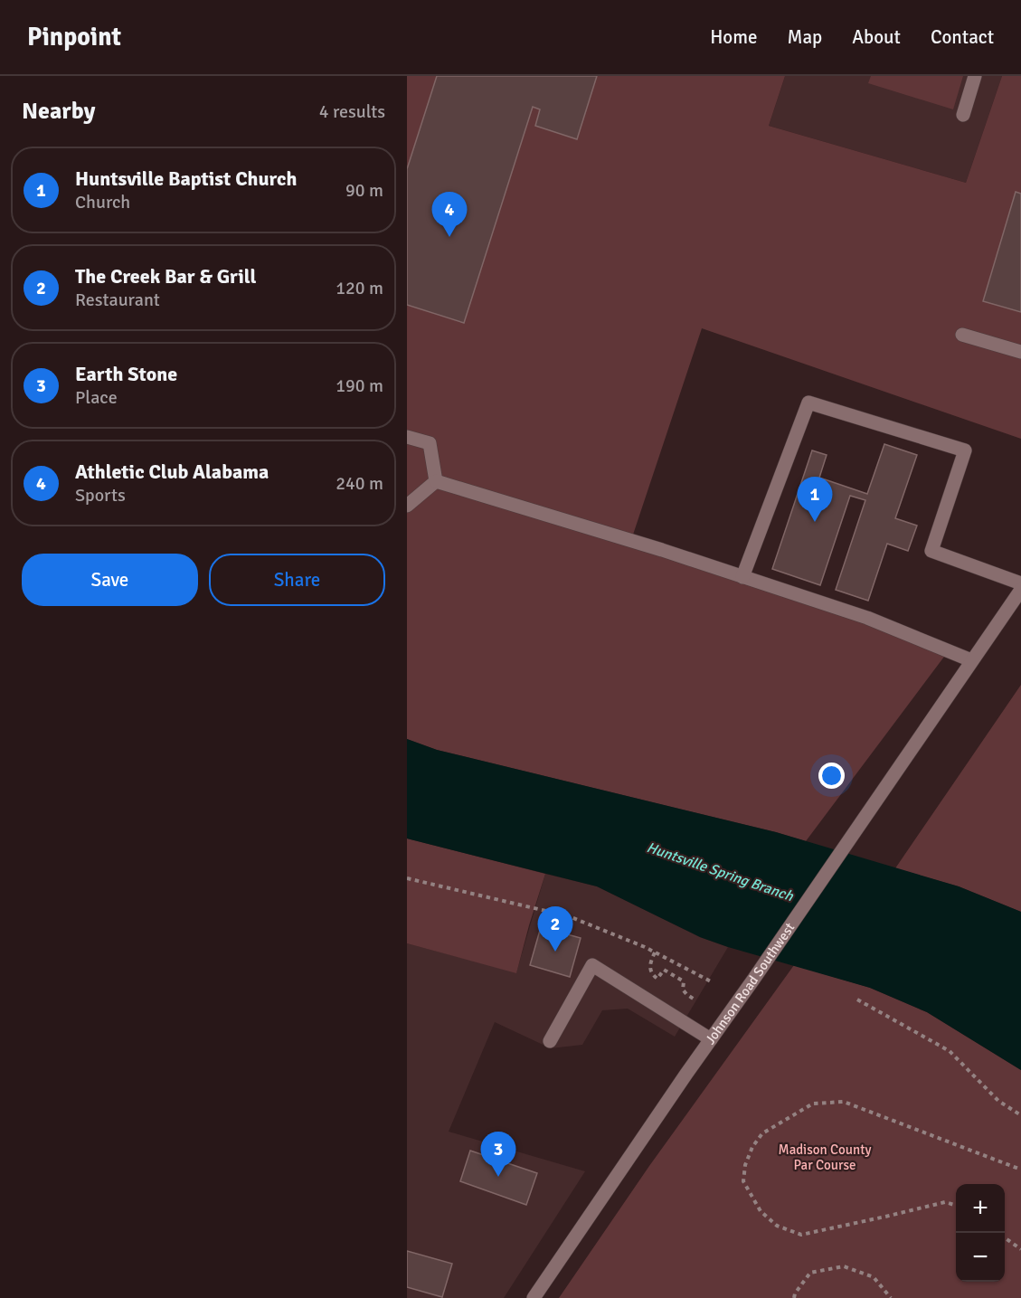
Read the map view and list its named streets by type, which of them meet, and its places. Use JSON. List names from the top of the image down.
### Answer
{
  "streets": {
    "street": ["Johnson Road Southwest"]
  },
  "water": ["Huntsville Spring Branch"],
  "parks": ["Madison County Par Course"],
  "page": {
    "header": "Pinpoint",
    "nav": [
      "Home",
      "Map",
      "About",
      "Contact"
    ],
    "heading": ["Nearby", "4 results"],
    "list": [
      {
        "mark": "1",
        "name": "Huntsville Baptist Church",
        "note": "Church",
        "value": "90 m"
      },
      {
        "mark": "2",
        "name": "The Creek Bar & Grill",
        "note": "Restaurant",
        "value": "120 m"
      },
      {
        "mark": "3",
        "name": "Earth Stone",
        "note": "Place",
        "value": "190 m"
      },
      {
        "mark": "4",
        "name": "Athletic Club Alabama",
        "note": "Sports",
        "value": "240 m"
      }
    ],
    "pins": [
      "4",
      "1",
      "2",
      "3"
    ],
    "buttons": ["Save", "Share"],
    "map_buttons": ["+", "−"]
  }
}
